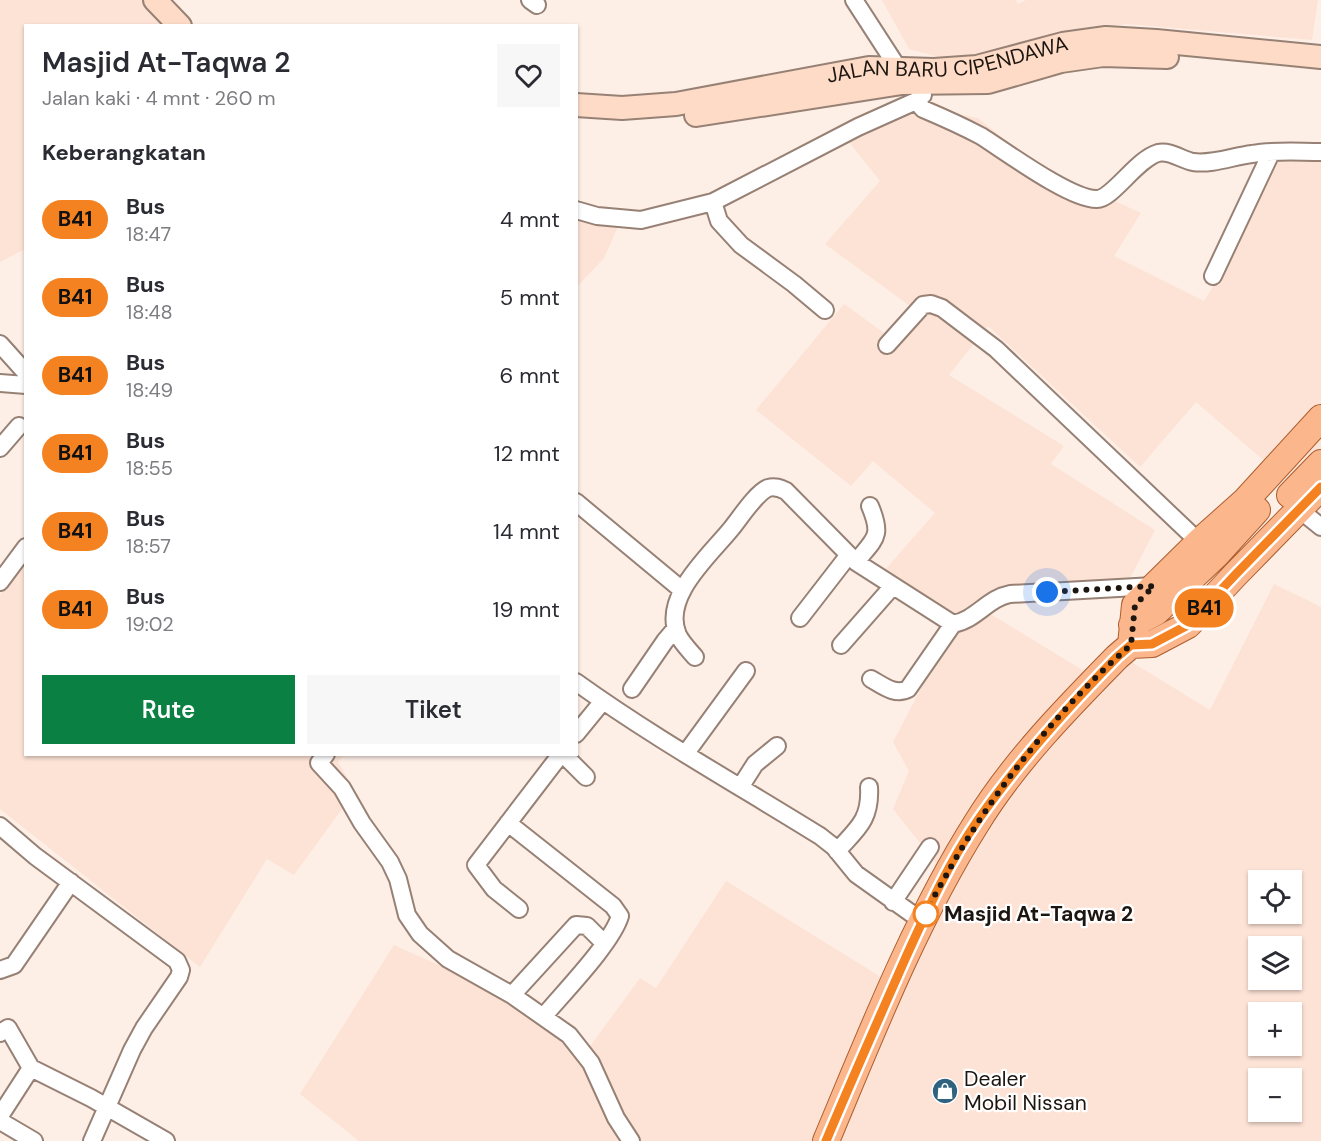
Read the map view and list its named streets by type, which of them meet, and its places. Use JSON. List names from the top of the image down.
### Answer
{
  "streets": {
    "main road": ["JALAN BARU CIPENDAWA"]
  },
  "places": {
    "other": ["Masjid At-Taqwa 2"],
    "shop": ["Dealer Mobil Nissan"]
  },
  "lines": ["bus line B41"],
  "page": {
    "on_map": "B41",
    "heading": [
      ["Masjid At-Taqwa 2", "Jalan kaki · 4 mnt · 260 m"],
      "Keberangkatan"
    ],
    "list": [
      {
        "mark": "B41",
        "name": "Bus",
        "note": "18:47",
        "value": "4 mnt"
      },
      {
        "mark": "B41",
        "name": "Bus",
        "note": "18:48",
        "value": "5 mnt"
      },
      {
        "mark": "B41",
        "name": "Bus",
        "note": "18:49",
        "value": "6 mnt"
      },
      {
        "mark": "B41",
        "name": "Bus",
        "note": "18:55",
        "value": "12 mnt"
      },
      {
        "mark": "B41",
        "name": "Bus",
        "note": "18:57",
        "value": "14 mnt"
      },
      {
        "mark": "B41",
        "name": "Bus",
        "note": "19:02",
        "value": "19 mnt"
      }
    ],
    "buttons": ["Rute", "Tiket"],
    "map_buttons": ["+", "−"]
  }
}
